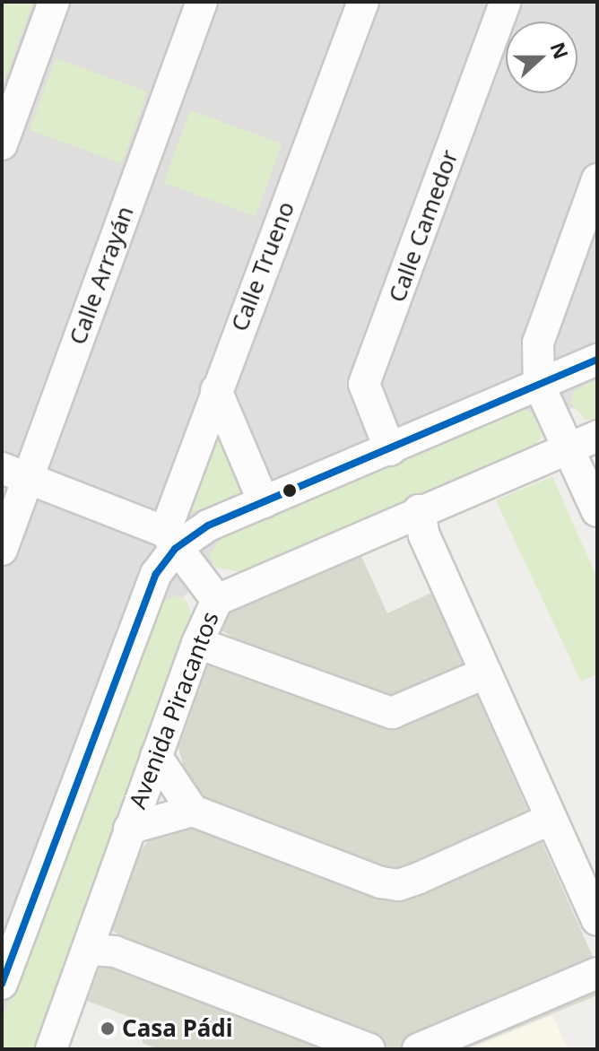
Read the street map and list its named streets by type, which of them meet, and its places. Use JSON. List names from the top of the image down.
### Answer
{
  "streets": {
    "street": [
      "Calle Camedor",
      "Calle Trueno",
      "Calle Arrayán",
      "Avenida Piracantos"
    ]
  },
  "places": ["Casa Pádi"],
  "north": "right"
}
